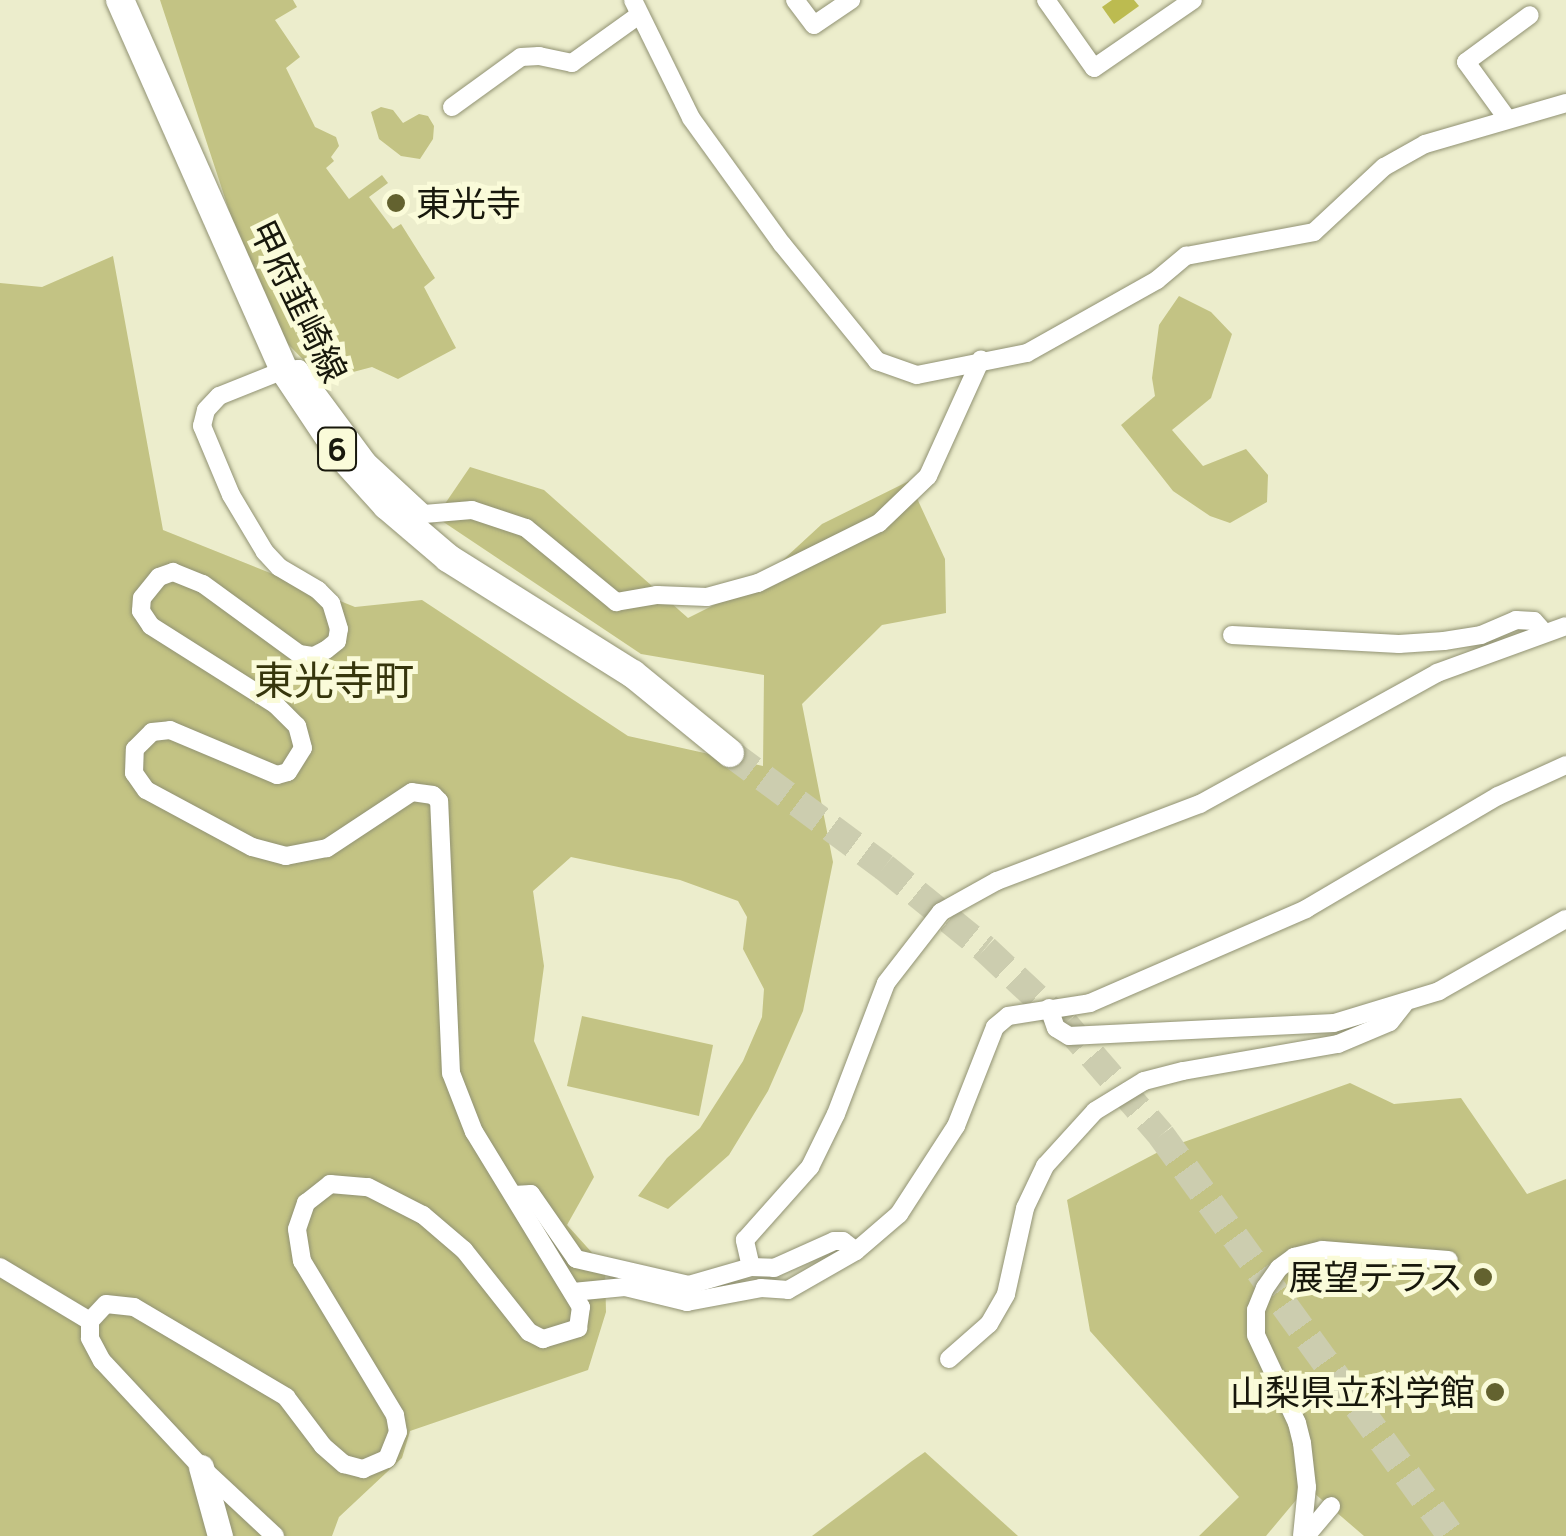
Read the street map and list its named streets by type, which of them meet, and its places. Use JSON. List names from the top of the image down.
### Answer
{
  "streets": {
    "main road": ["甲府韮崎線", "6"]
  },
  "districts": ["東光寺町"],
  "places": ["東光寺", "展望テラス", "山梨県立科学館"]
}
